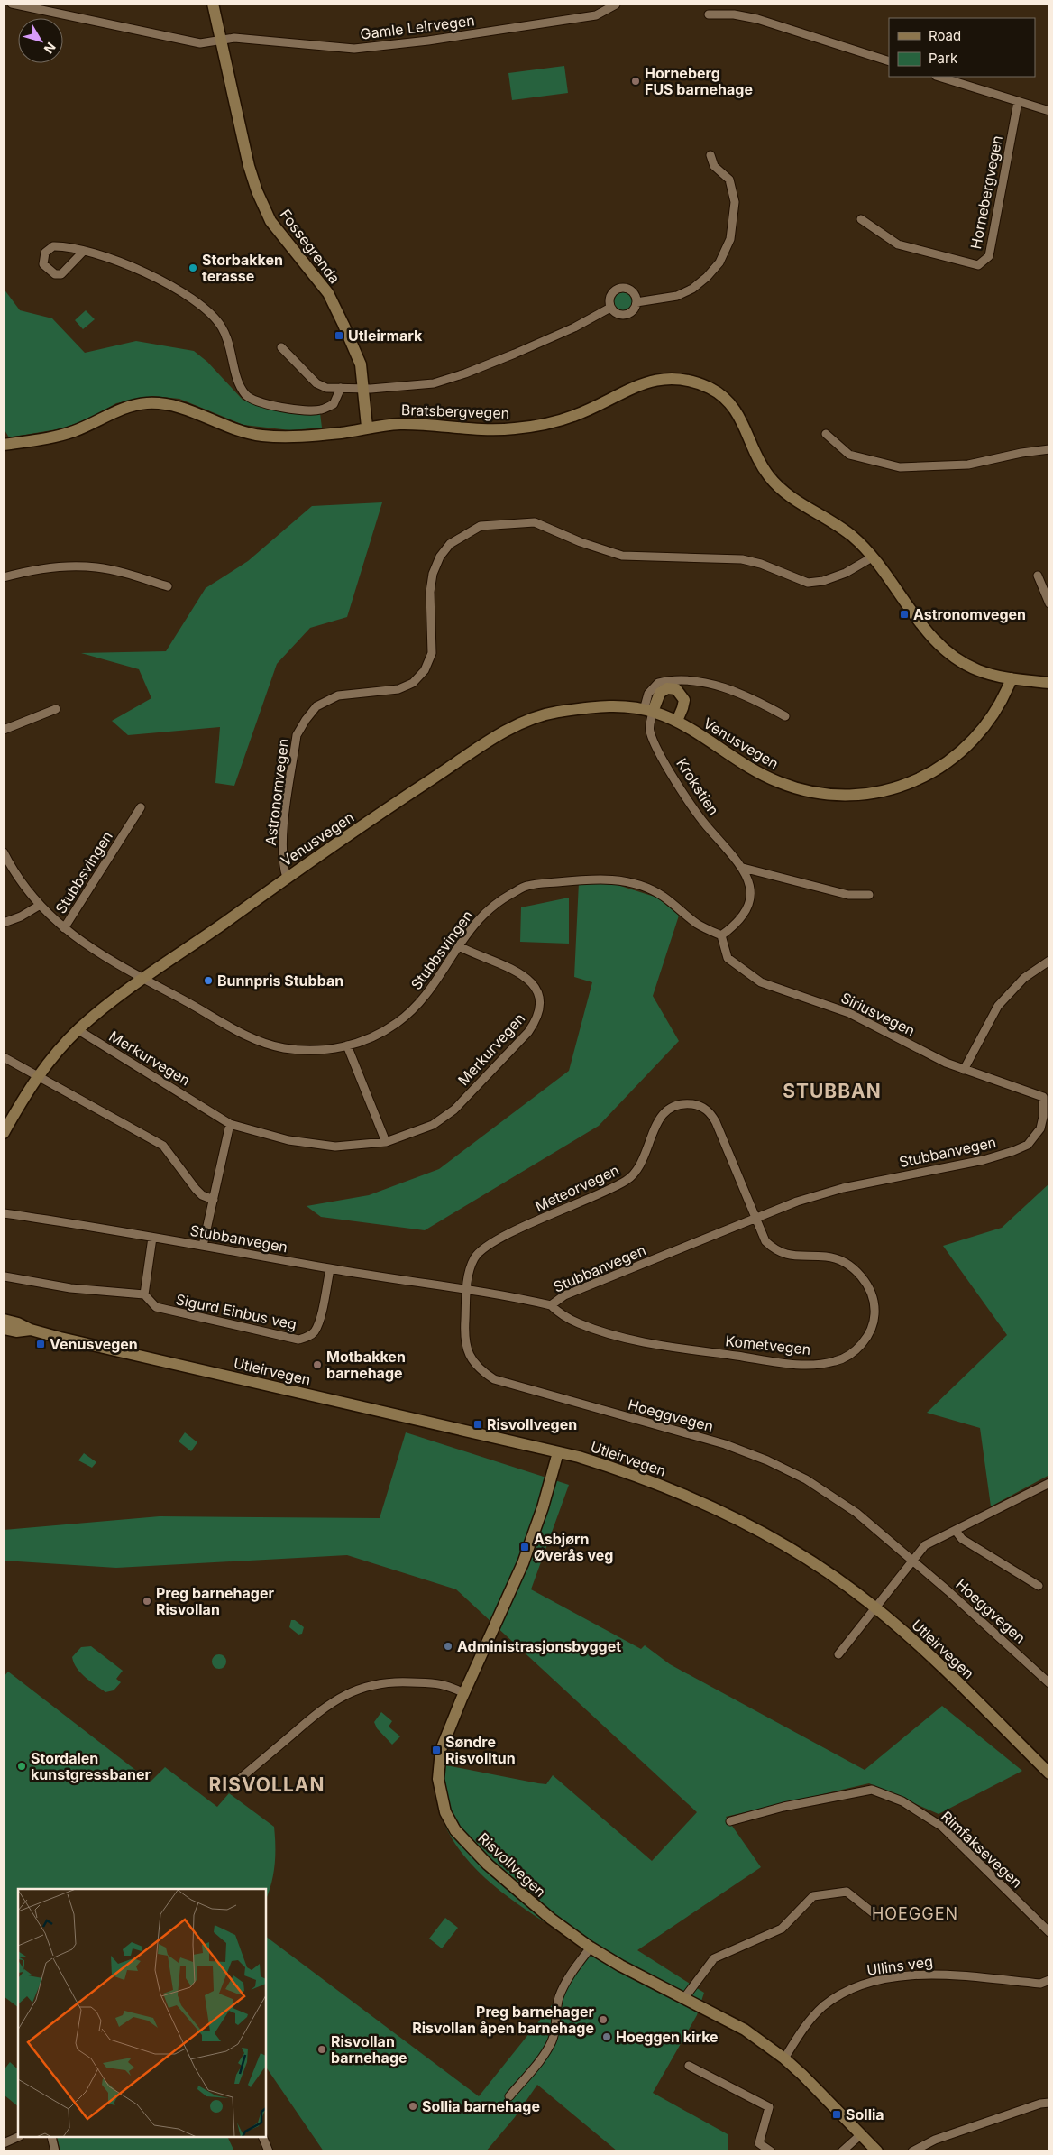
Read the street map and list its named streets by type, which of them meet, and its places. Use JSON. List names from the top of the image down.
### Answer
{
  "streets": {
    "street": [
      "Gamle Leirvegen",
      "Hornebergvegen",
      "Fossegrenda",
      "Bratsbergvegen",
      "Venusvegen",
      "Krokstien",
      "Astronomvegen",
      "Stubbsvingen",
      "Siriusvegen",
      "Merkurvegen",
      "Stubbanvegen",
      "Meteorvegen",
      "Sigurd Einbus veg",
      "Kometvegen",
      "Utleirvegen",
      "Hoeggvegen",
      "Rimfaksevegen",
      "Risvollvegen",
      "Ullins veg"
    ]
  },
  "crossings": [
    ["Gamle Leirvegen", "Fossegrenda"],
    ["Fossegrenda", "Bratsbergvegen"],
    ["Bratsbergvegen", "Venusvegen"],
    ["Bratsbergvegen", "Astronomvegen"],
    ["Venusvegen", "Krokstien"],
    ["Venusvegen", "Astronomvegen"],
    ["Venusvegen", "Stubbsvingen"],
    ["Venusvegen", "Merkurvegen"],
    ["Krokstien", "Stubbsvingen"],
    ["Krokstien", "Siriusvegen"],
    ["Stubbsvingen", "Siriusvegen"],
    ["Stubbsvingen", "Merkurvegen"],
    ["Siriusvegen", "Stubbanvegen"],
    ["Stubbanvegen", "Meteorvegen"],
    ["Stubbanvegen", "Sigurd Einbus veg"],
    ["Stubbanvegen", "Kometvegen"],
    ["Stubbanvegen", "Hoeggvegen"],
    ["Meteorvegen", "Kometvegen"],
    ["Meteorvegen", "Hoeggvegen"],
    ["Utleirvegen", "Risvollvegen"],
    ["Risvollvegen", "Ullins veg"]
  ],
  "districts": ["STUBBAN", "RISVOLLAN", "HOEGGEN"],
  "places": {
    "other": [
      "Horneberg FUS barnehage",
      "Storbakken terasse",
      "Bunnpris Stubban",
      "Motbakken barnehage",
      "Preg barnehager Risvollan",
      "Administrasjonsbygget",
      "Stordalen kunstgressbaner",
      "Preg barnehager Risvollan åpen barnehage",
      "Hoeggen kirke",
      "Risvollan barnehage",
      "Sollia barnehage"
    ],
    "transit": [
      "Utleirmark",
      "Astronomvegen",
      "Venusvegen",
      "Risvollvegen",
      "Asbjørn Øverås veg",
      "Søndre Risvolltun",
      "Sollia"
    ]
  },
  "legend": ["Road", "Park"],
  "north": "bottom right"
}
